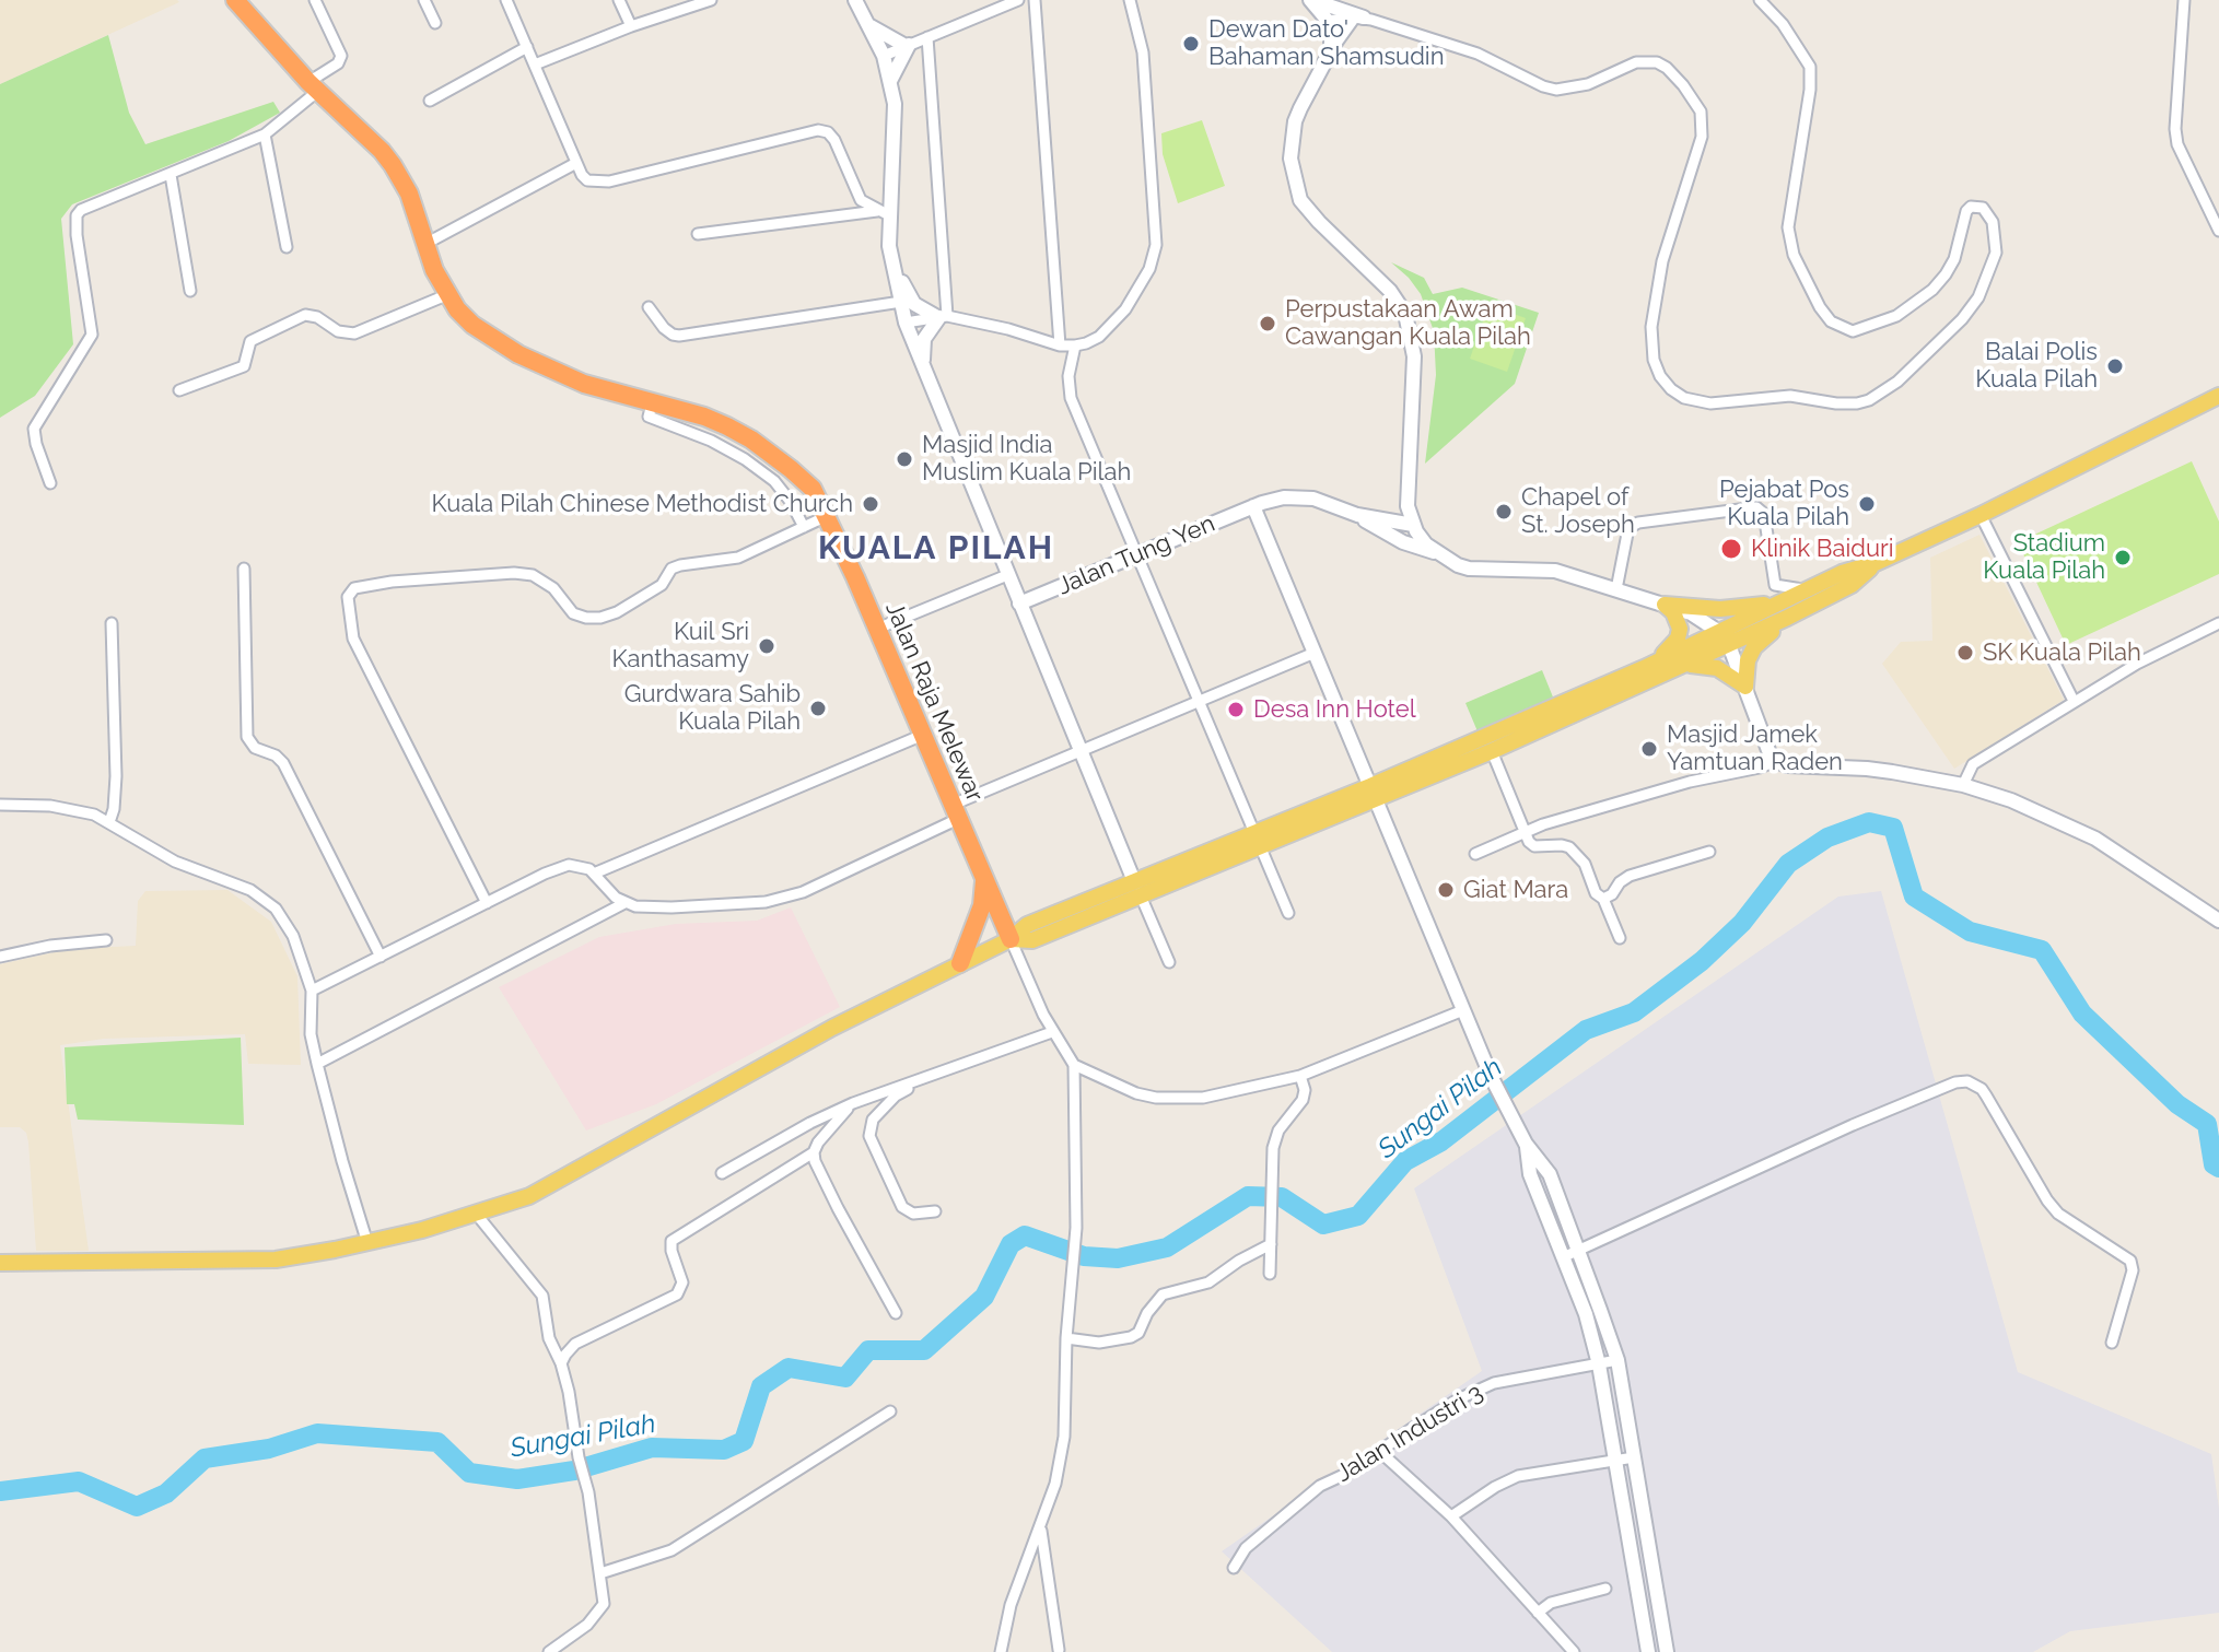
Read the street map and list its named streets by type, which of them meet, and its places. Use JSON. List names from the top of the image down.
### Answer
{
  "streets": {
    "highway": ["Jalan Raja Melewar"],
    "street": ["Jalan Tung Yen", "Jalan Industri 3"]
  },
  "districts": ["KUALA PILAH"],
  "water": ["Sungai Pilah"],
  "places": [
    "Dewan Dato' Bahaman Shamsudin",
    "Perpustakaan Awam Cawangan Kuala Pilah",
    "Balai Polis Kuala Pilah",
    "Masjid India Muslim Kuala Pilah",
    "Kuala Pilah Chinese Methodist Church",
    "Pejabat Pos Kuala Pilah",
    "Chapel of St. Joseph",
    "Klinik Baiduri",
    "Stadium Kuala Pilah",
    "Kuil Sri Kanthasamy",
    "SK Kuala Pilah",
    "Gurdwara Sahib Kuala Pilah",
    "Desa Inn Hotel",
    "Masjid Jamek Yamtuan Raden",
    "Giat Mara"
  ]
}
